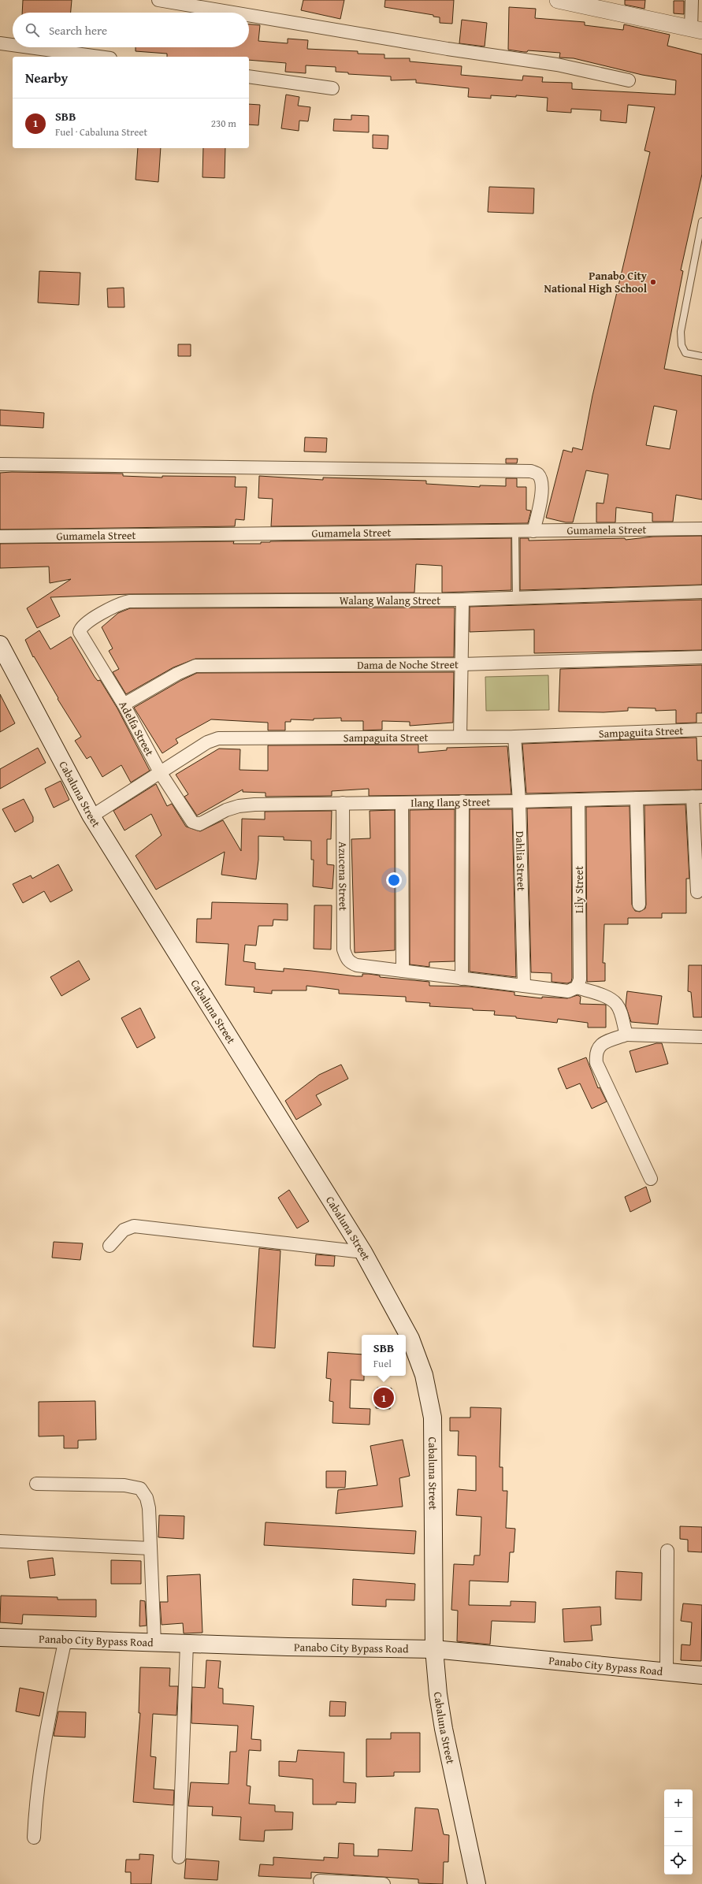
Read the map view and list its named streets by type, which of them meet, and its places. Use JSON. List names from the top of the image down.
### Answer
{
  "streets": {
    "main road": ["Cabaluna Street", "Panabo City Bypass Road"],
    "street": [
      "Gumamela Street",
      "Walang Walang Street",
      "Dama de Noche Street",
      "Adelfa Street",
      "Sampaguita Street",
      "Ilang Ilang Street",
      "Dahlia Street",
      "Azucena Street",
      "Lily Street"
    ]
  },
  "crossings": [
    ["Walang Walang Street", "Adelfa Street"],
    ["Dama de Noche Street", "Adelfa Street"],
    ["Adelfa Street", "Sampaguita Street"],
    ["Adelfa Street", "Ilang Ilang Street"],
    ["Sampaguita Street", "Cabaluna Street"],
    ["Sampaguita Street", "Dahlia Street"],
    ["Cabaluna Street", "Panabo City Bypass Road"],
    ["Ilang Ilang Street", "Dahlia Street"],
    ["Ilang Ilang Street", "Azucena Street"],
    ["Ilang Ilang Street", "Lily Street"]
  ],
  "places": ["Panabo City National High School"],
  "page": {
    "search": "Search here",
    "heading": "Nearby",
    "list": [
      {
        "mark": "1",
        "name": "SBB",
        "note": "Fuel · Cabaluna Street",
        "value": "230 m"
      }
    ],
    "popup": ["SBB", "Fuel"],
    "pins": "1",
    "map_buttons": ["+", "−"]
  }
}
